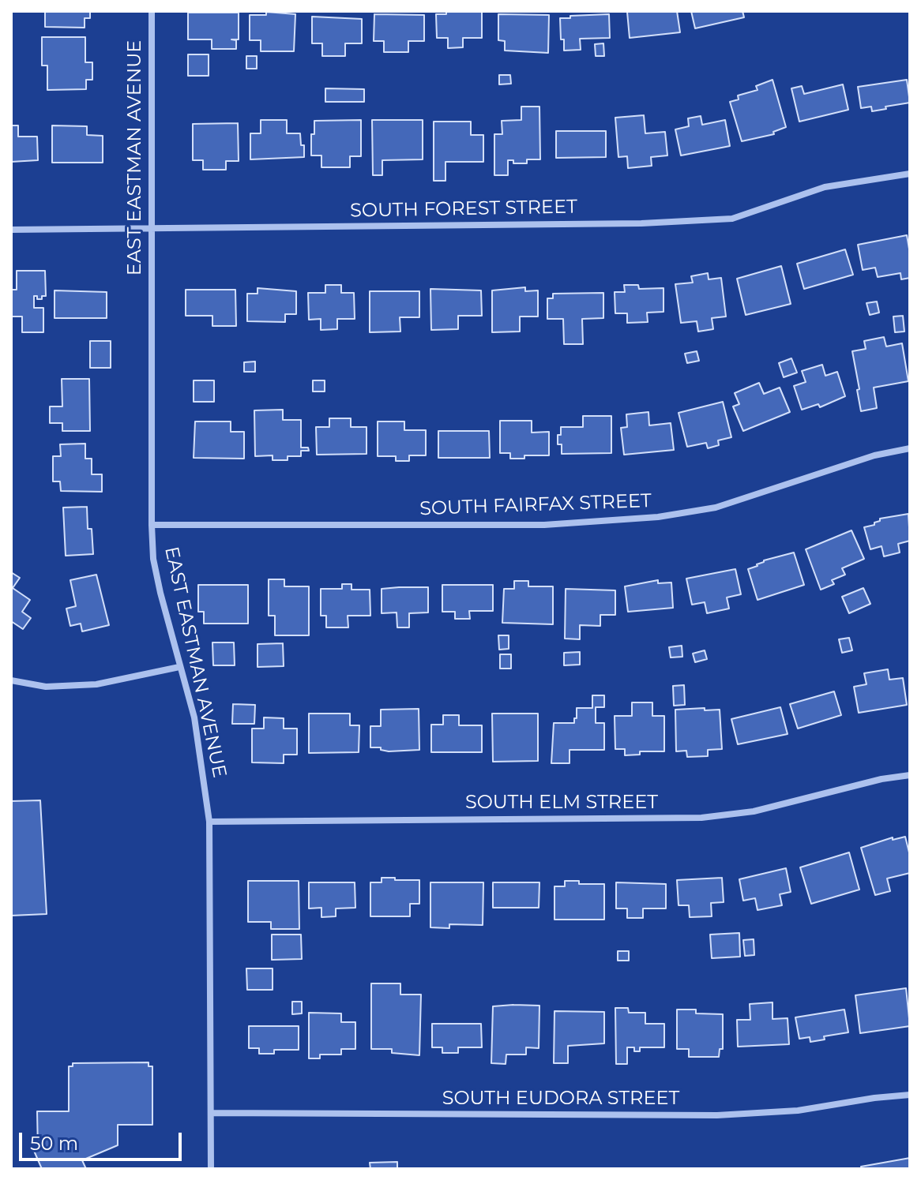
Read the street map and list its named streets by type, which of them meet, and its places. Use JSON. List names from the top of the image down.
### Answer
{
  "streets": {
    "street": [
      "EAST EASTMAN AVENUE",
      "SOUTH FOREST STREET",
      "SOUTH FAIRFAX STREET",
      "SOUTH ELM STREET",
      "SOUTH EUDORA STREET"
    ]
  },
  "crossings": [
    ["EAST EASTMAN AVENUE", "SOUTH FOREST STREET"],
    ["EAST EASTMAN AVENUE", "SOUTH FAIRFAX STREET"],
    ["EAST EASTMAN AVENUE", "SOUTH ELM STREET"],
    ["EAST EASTMAN AVENUE", "SOUTH EUDORA STREET"]
  ],
  "scale_bar": "50 m"
}
